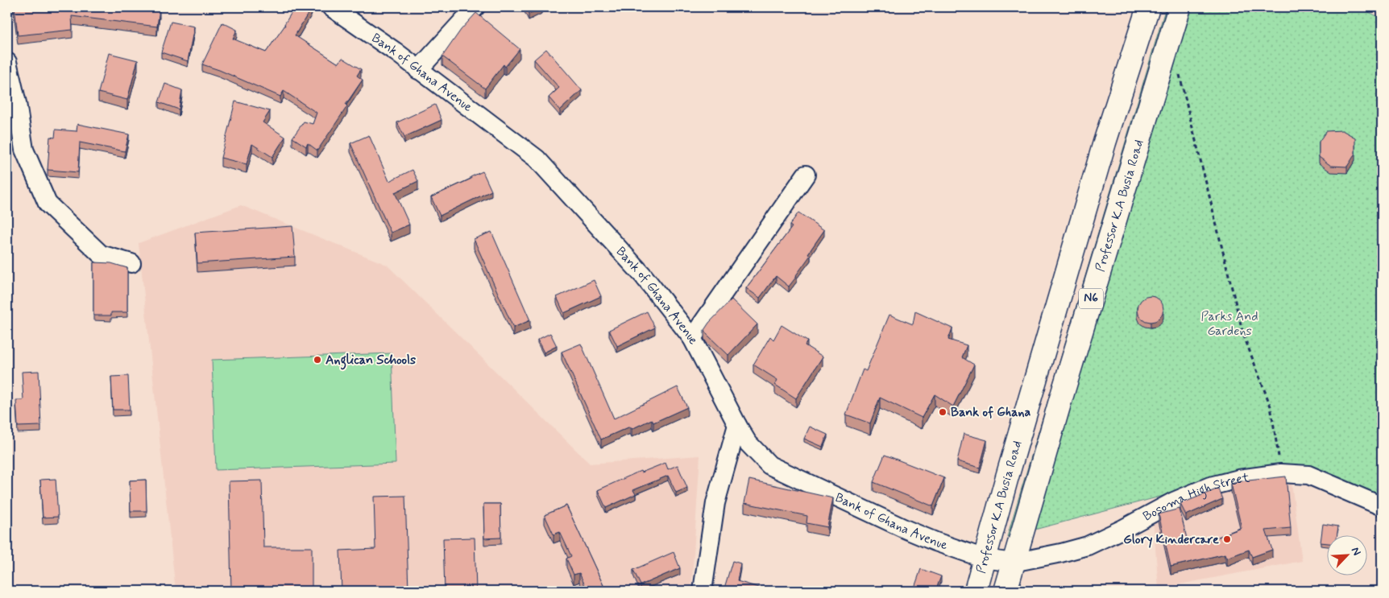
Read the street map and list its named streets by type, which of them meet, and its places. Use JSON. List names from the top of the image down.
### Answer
{
  "streets": {
    "main road": ["Professor K.A Busia Road", "N6"],
    "street": ["Bank of Ghana Avenue", "Bosoma High Street"]
  },
  "crossings": [
    ["Bank of Ghana Avenue", "Professor K.A Busia Road"],
    ["Bank of Ghana Avenue", "Bosoma High Street"],
    ["Professor K.A Busia Road", "Bosoma High Street"]
  ],
  "parks": ["Parks And Gardens"],
  "places": ["Anglican Schools", "Bank of Ghana", "Glory Kindercare"],
  "north": "top right"
}
